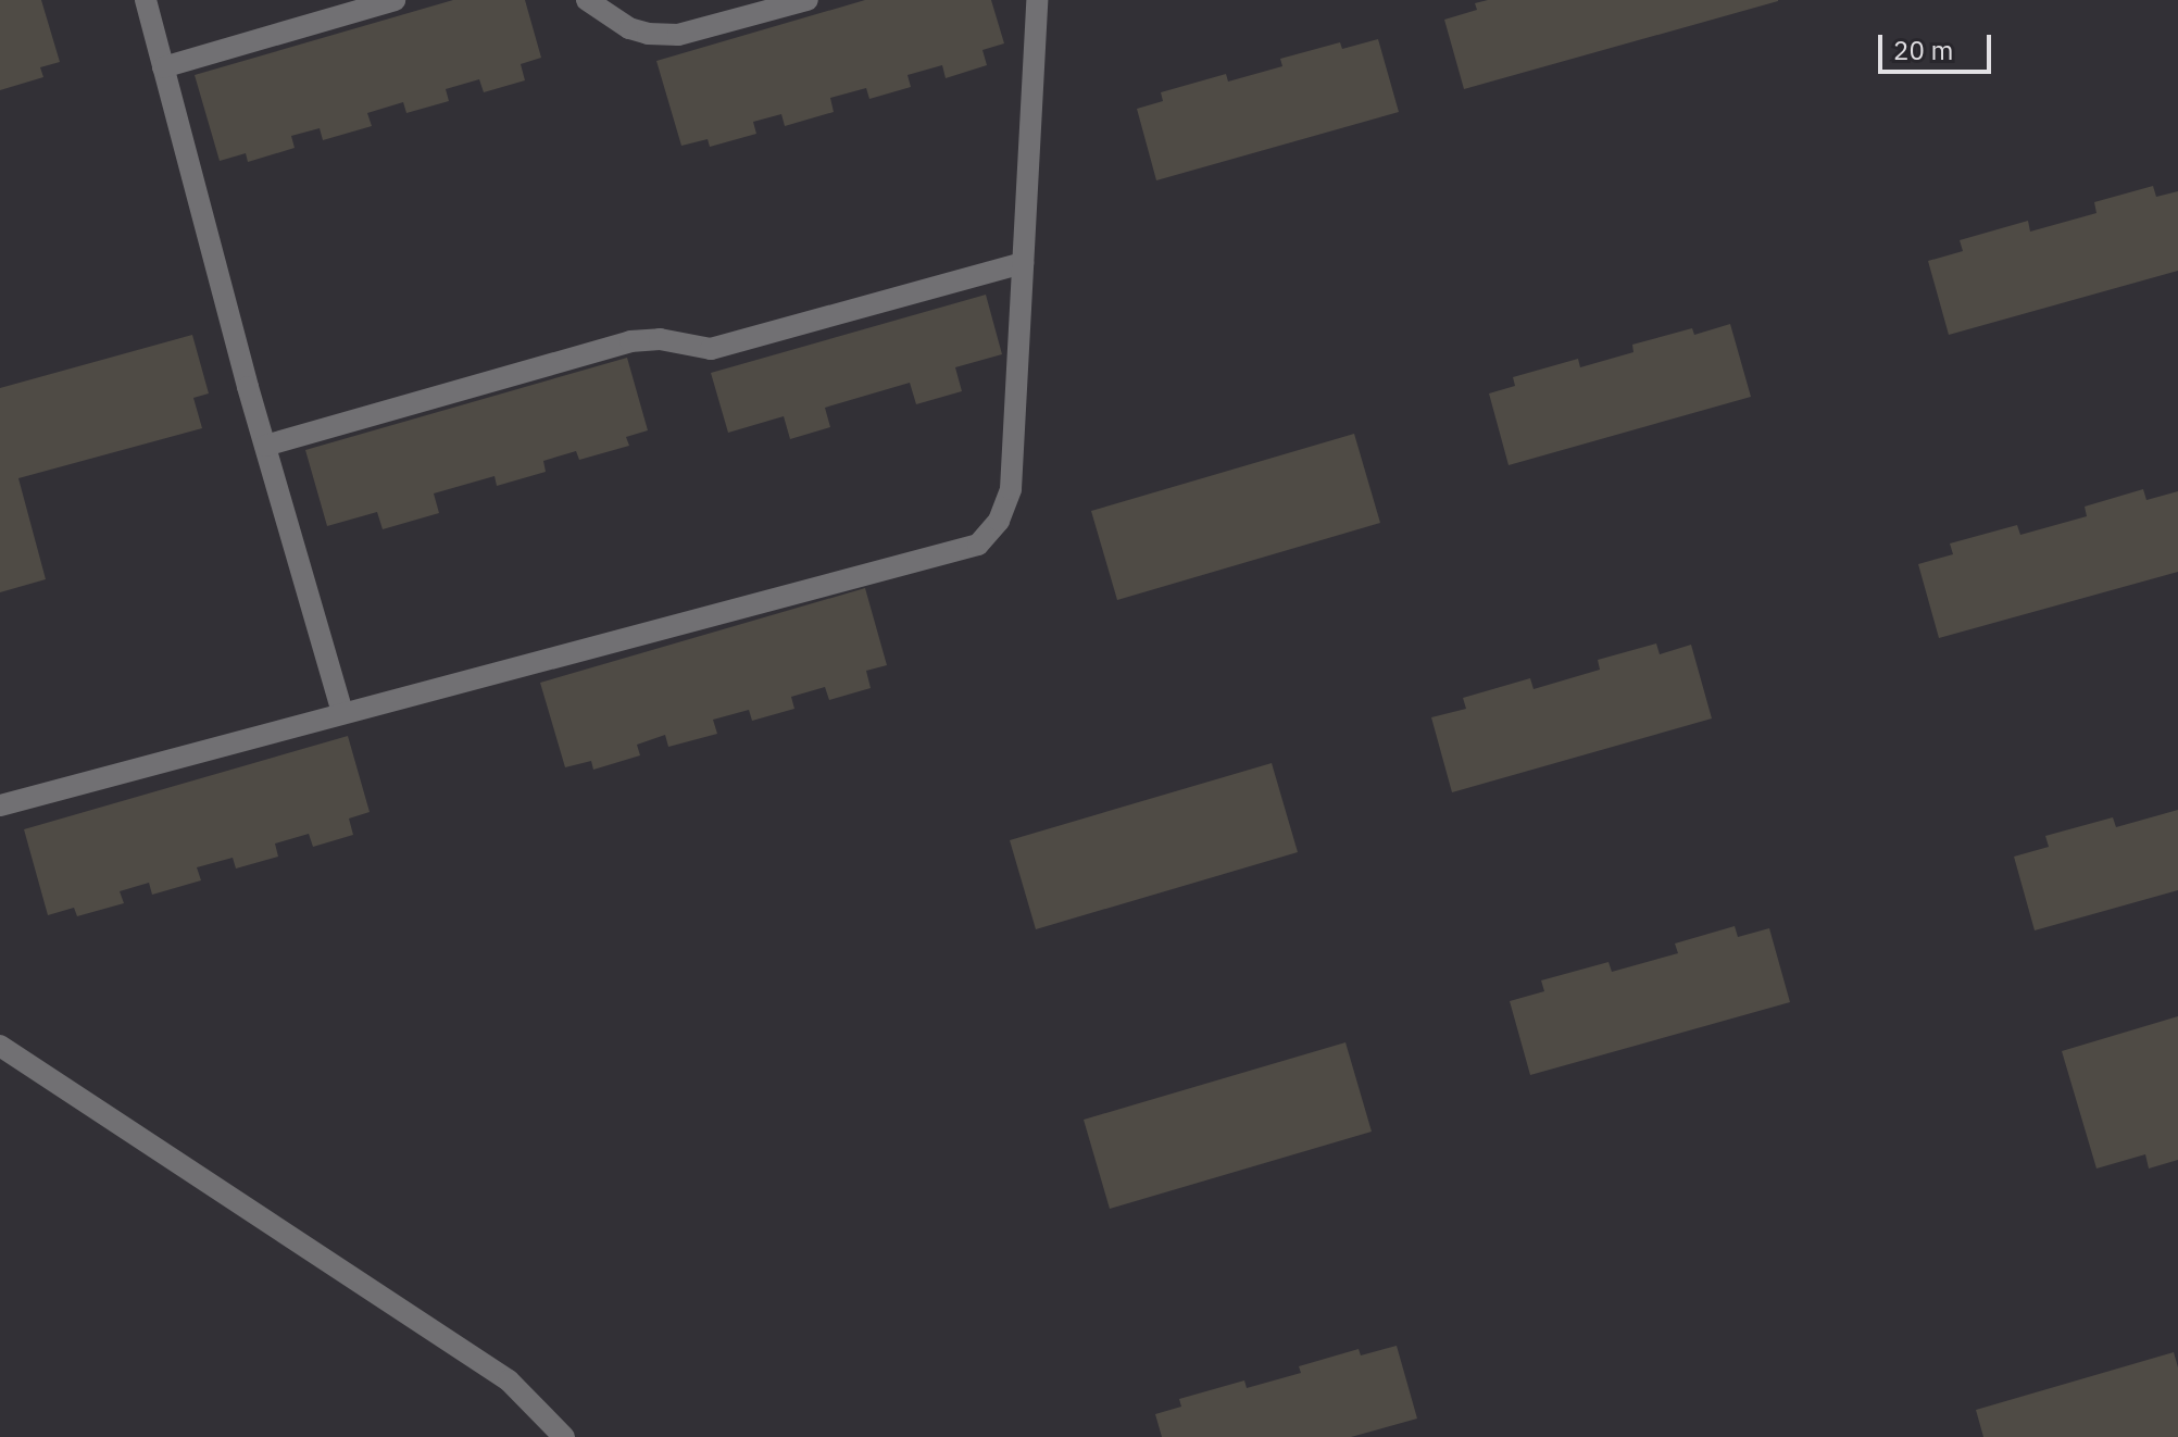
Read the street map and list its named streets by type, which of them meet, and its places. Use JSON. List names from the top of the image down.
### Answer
{
  "scale_bar": "20 m"
}
